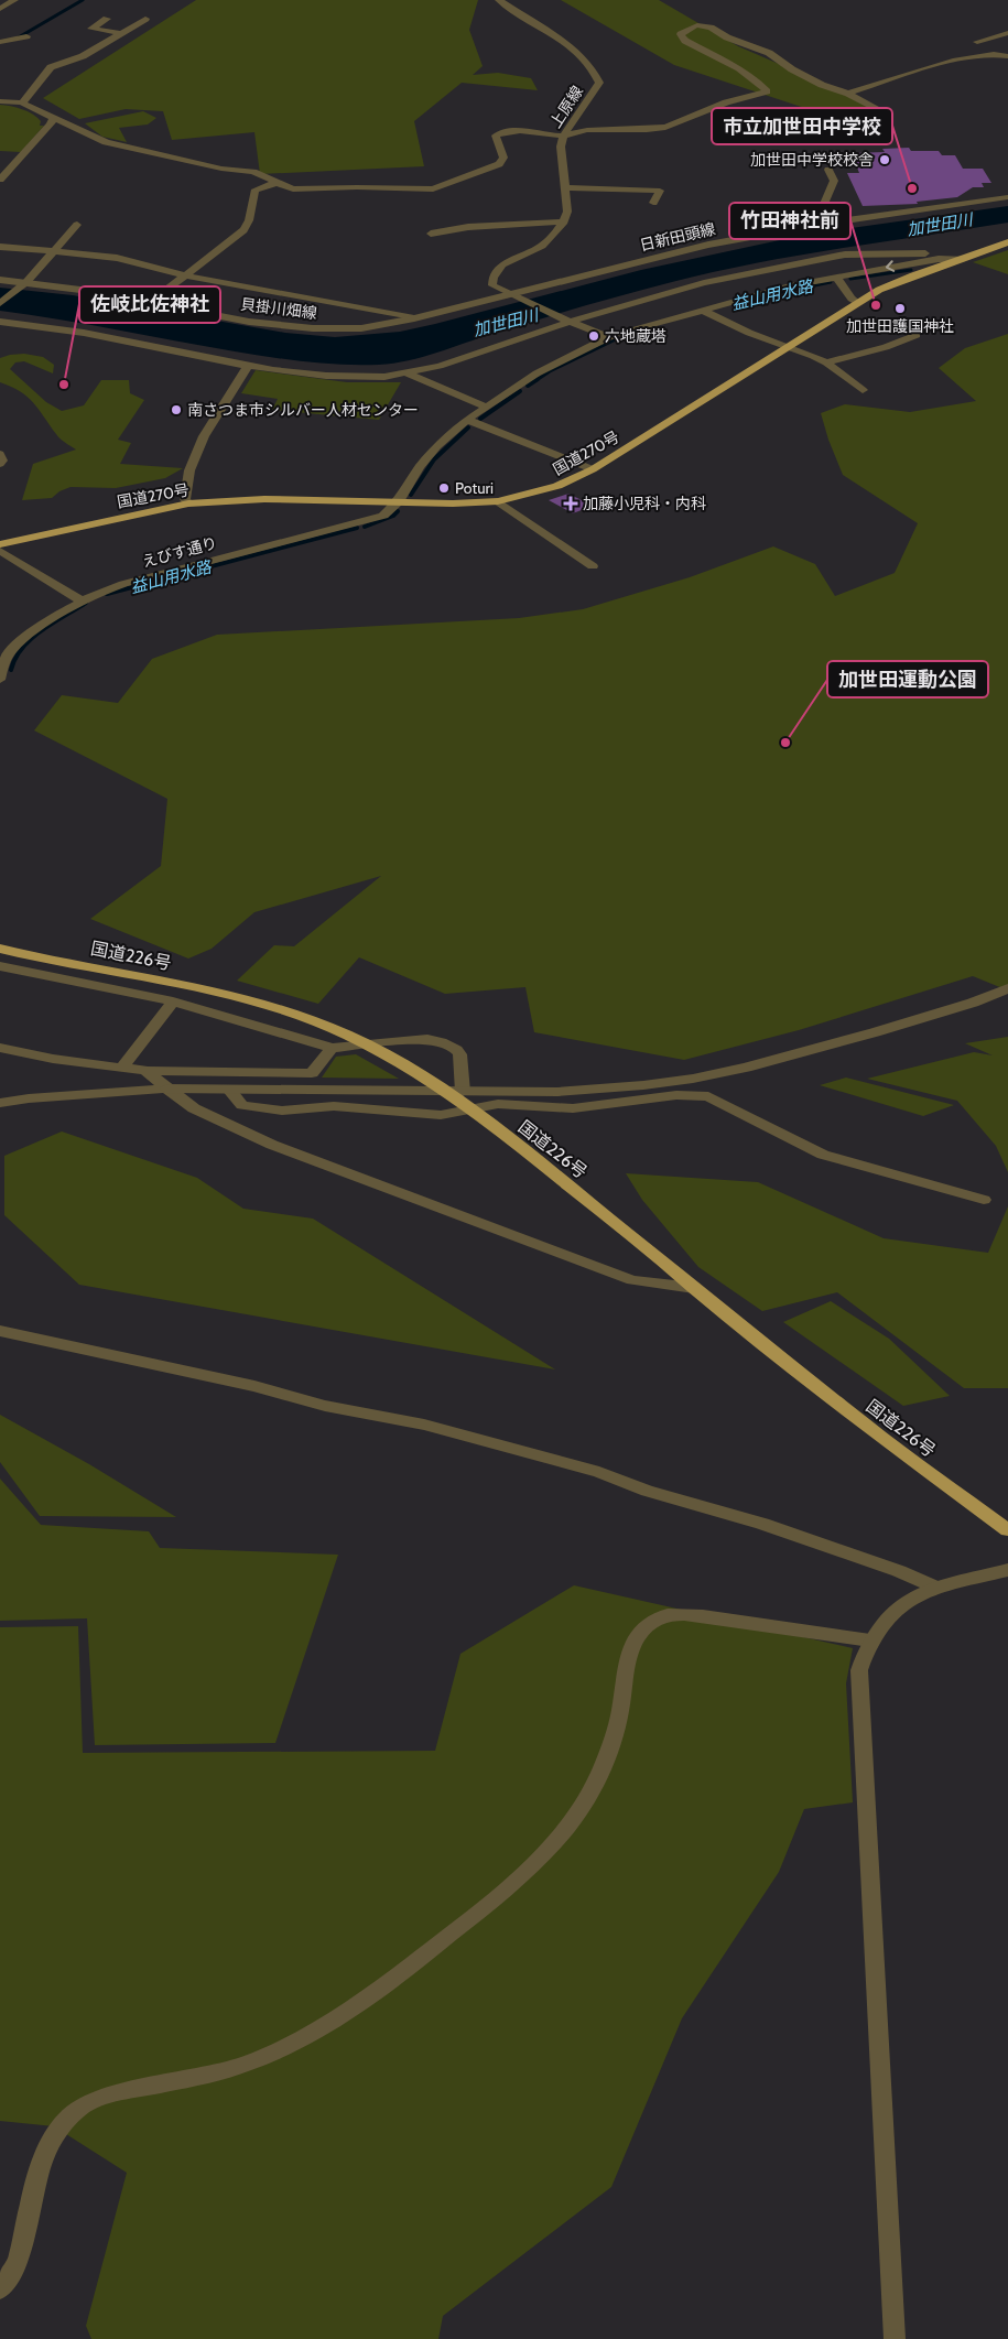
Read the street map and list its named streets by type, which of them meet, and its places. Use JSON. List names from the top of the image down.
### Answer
{
  "streets": {
    "highway": ["国道270号", "国道226号"],
    "street": [
      "上原線",
      "日新田頭線",
      "貝掛川畑線",
      "えびす通り"
    ]
  },
  "crossings": [
    ["日新田頭線", "貝掛川畑線"],
    ["国道270号", "えびす通り"]
  ],
  "water": ["加世田川", "益山用水路"],
  "places": {
    "other": [
      "加世田中学校校舎",
      "市立加世田中学校",
      "竹田神社前",
      "加世田護国神社",
      "六地蔵塔",
      "佐岐比佐神社",
      "南さつま市シルバー人材センター",
      "Poturi",
      "加世田運動公園"
    ],
    "health": ["加藤小児科・内科"]
  }
}
